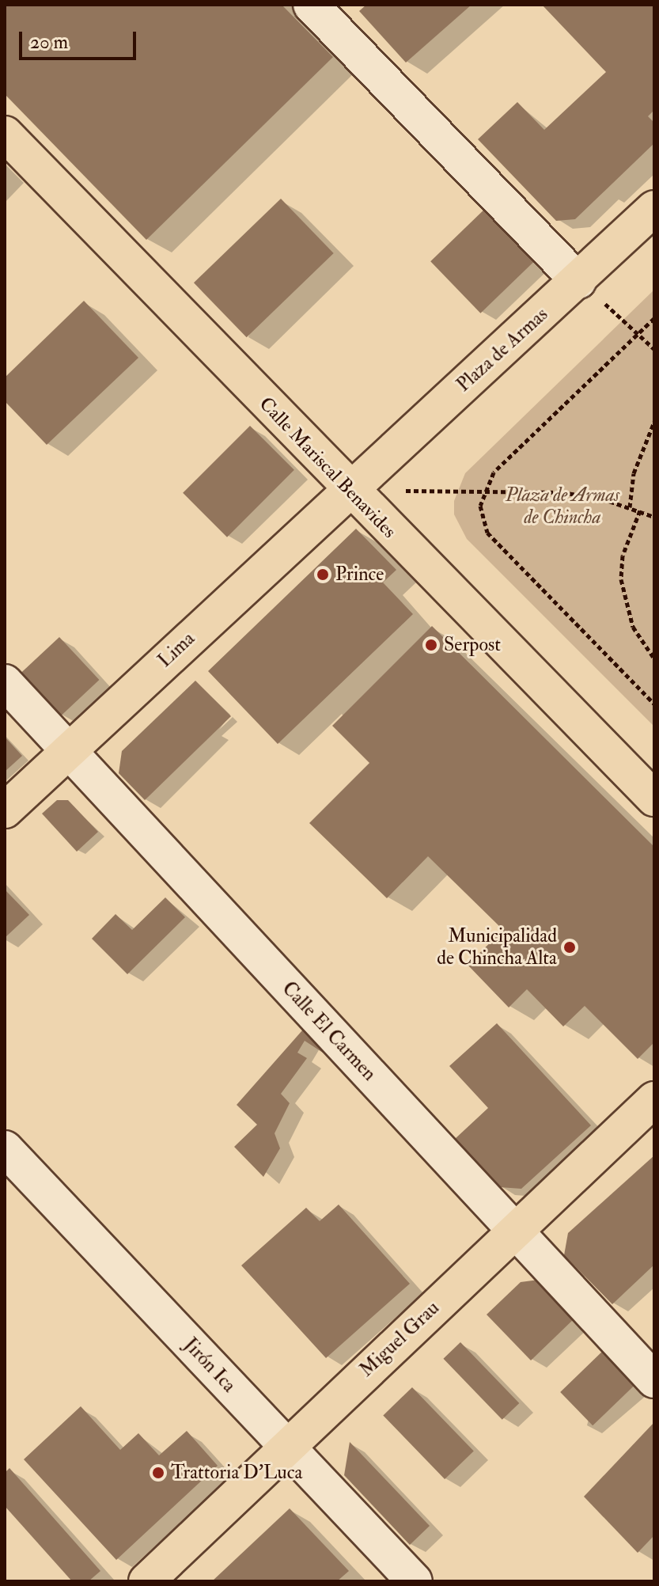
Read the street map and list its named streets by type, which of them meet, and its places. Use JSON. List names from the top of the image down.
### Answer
{
  "streets": {
    "main road": [
      "Plaza de Armas",
      "Calle Mariscal Benavides",
      "Lima",
      "Miguel Grau"
    ],
    "street": ["Calle El Carmen", "Jirón Ica"]
  },
  "crossings": [
    ["Plaza de Armas", "Calle Mariscal Benavides"],
    ["Plaza de Armas", "Lima"],
    ["Calle Mariscal Benavides", "Lima"],
    ["Lima", "Calle El Carmen"],
    ["Calle El Carmen", "Miguel Grau"],
    ["Miguel Grau", "Jirón Ica"]
  ],
  "parks": ["Plaza de Armas de Chincha"],
  "places": [
    "Prince",
    "Serpost",
    "Municipalidad de Chincha Alta",
    "Trattoria D'Luca"
  ],
  "scale_bar": "20 m"
}
